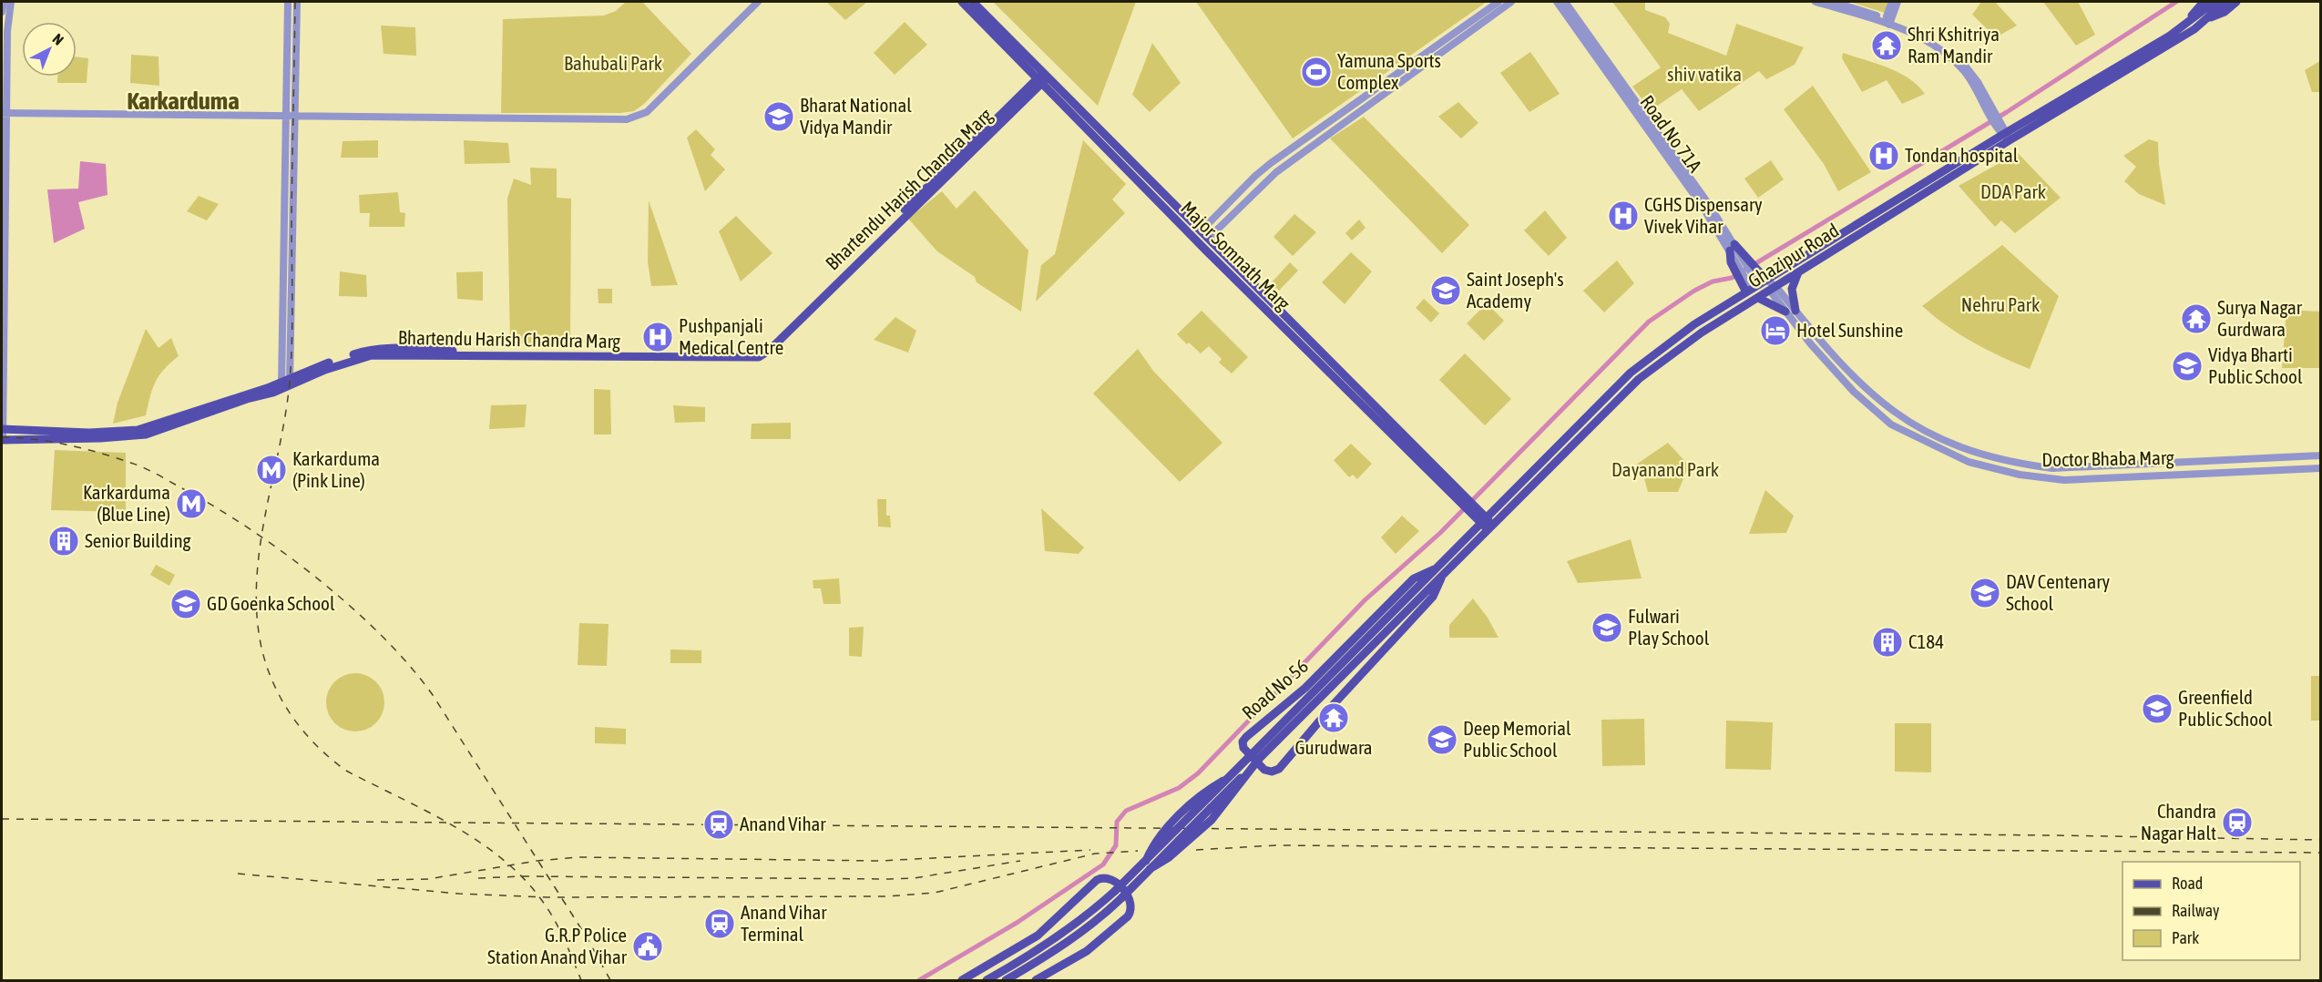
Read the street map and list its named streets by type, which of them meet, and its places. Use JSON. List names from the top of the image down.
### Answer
{
  "streets": {
    "main road": [
      "Bhartendu Harish Chandra Marg",
      "Major Somnath Marg",
      "Ghazipur Road",
      "Road No 56"
    ],
    "street": ["Road No 71A", "Doctor Bhaba Marg"]
  },
  "crossings": [
    ["Bhartendu Harish Chandra Marg", "Major Somnath Marg"],
    ["Major Somnath Marg", "Ghazipur Road"],
    ["Ghazipur Road", "Doctor Bhaba Marg"],
    ["Ghazipur Road", "Road No 56"]
  ],
  "districts": ["Karkarduma"],
  "parks": [
    "Bahubali Park",
    "shiv vatika",
    "DDA Park",
    "Nehru Park",
    "Dayanand Park"
  ],
  "places": {
    "temple": ["Shri Kshitriya Ram Mandir", "Surya Nagar Gurdwara", "Gurudwara"],
    "sports": ["Yamuna Sports Complex"],
    "school or university": [
      "Bharat National Vidya Mandir",
      "Saint Joseph's Academy",
      "Vidya Bharti Public School",
      "DAV Centenary School",
      "GD Goenka School",
      "Fulwari Play School",
      "Greenfield Public School",
      "Deep Memorial Public School"
    ],
    "hospital": ["Tondan hospital", "CGHS Dispensary Vivek Vihar", "Pushpanjali Medical Centre"],
    "hotel": ["Hotel Sunshine"],
    "metro station": ["Karkarduma (Pink Line)", "Karkarduma (Blue Line)"],
    "building": ["Senior Building", "C184"],
    "station": ["Chandra Nagar Halt", "Anand Vihar", "Anand Vihar Terminal"],
    "public building": ["G.R.P Police Station Anand Vihar"]
  },
  "legend": ["Road", "Railway", "Park"],
  "north": "top right"
}
